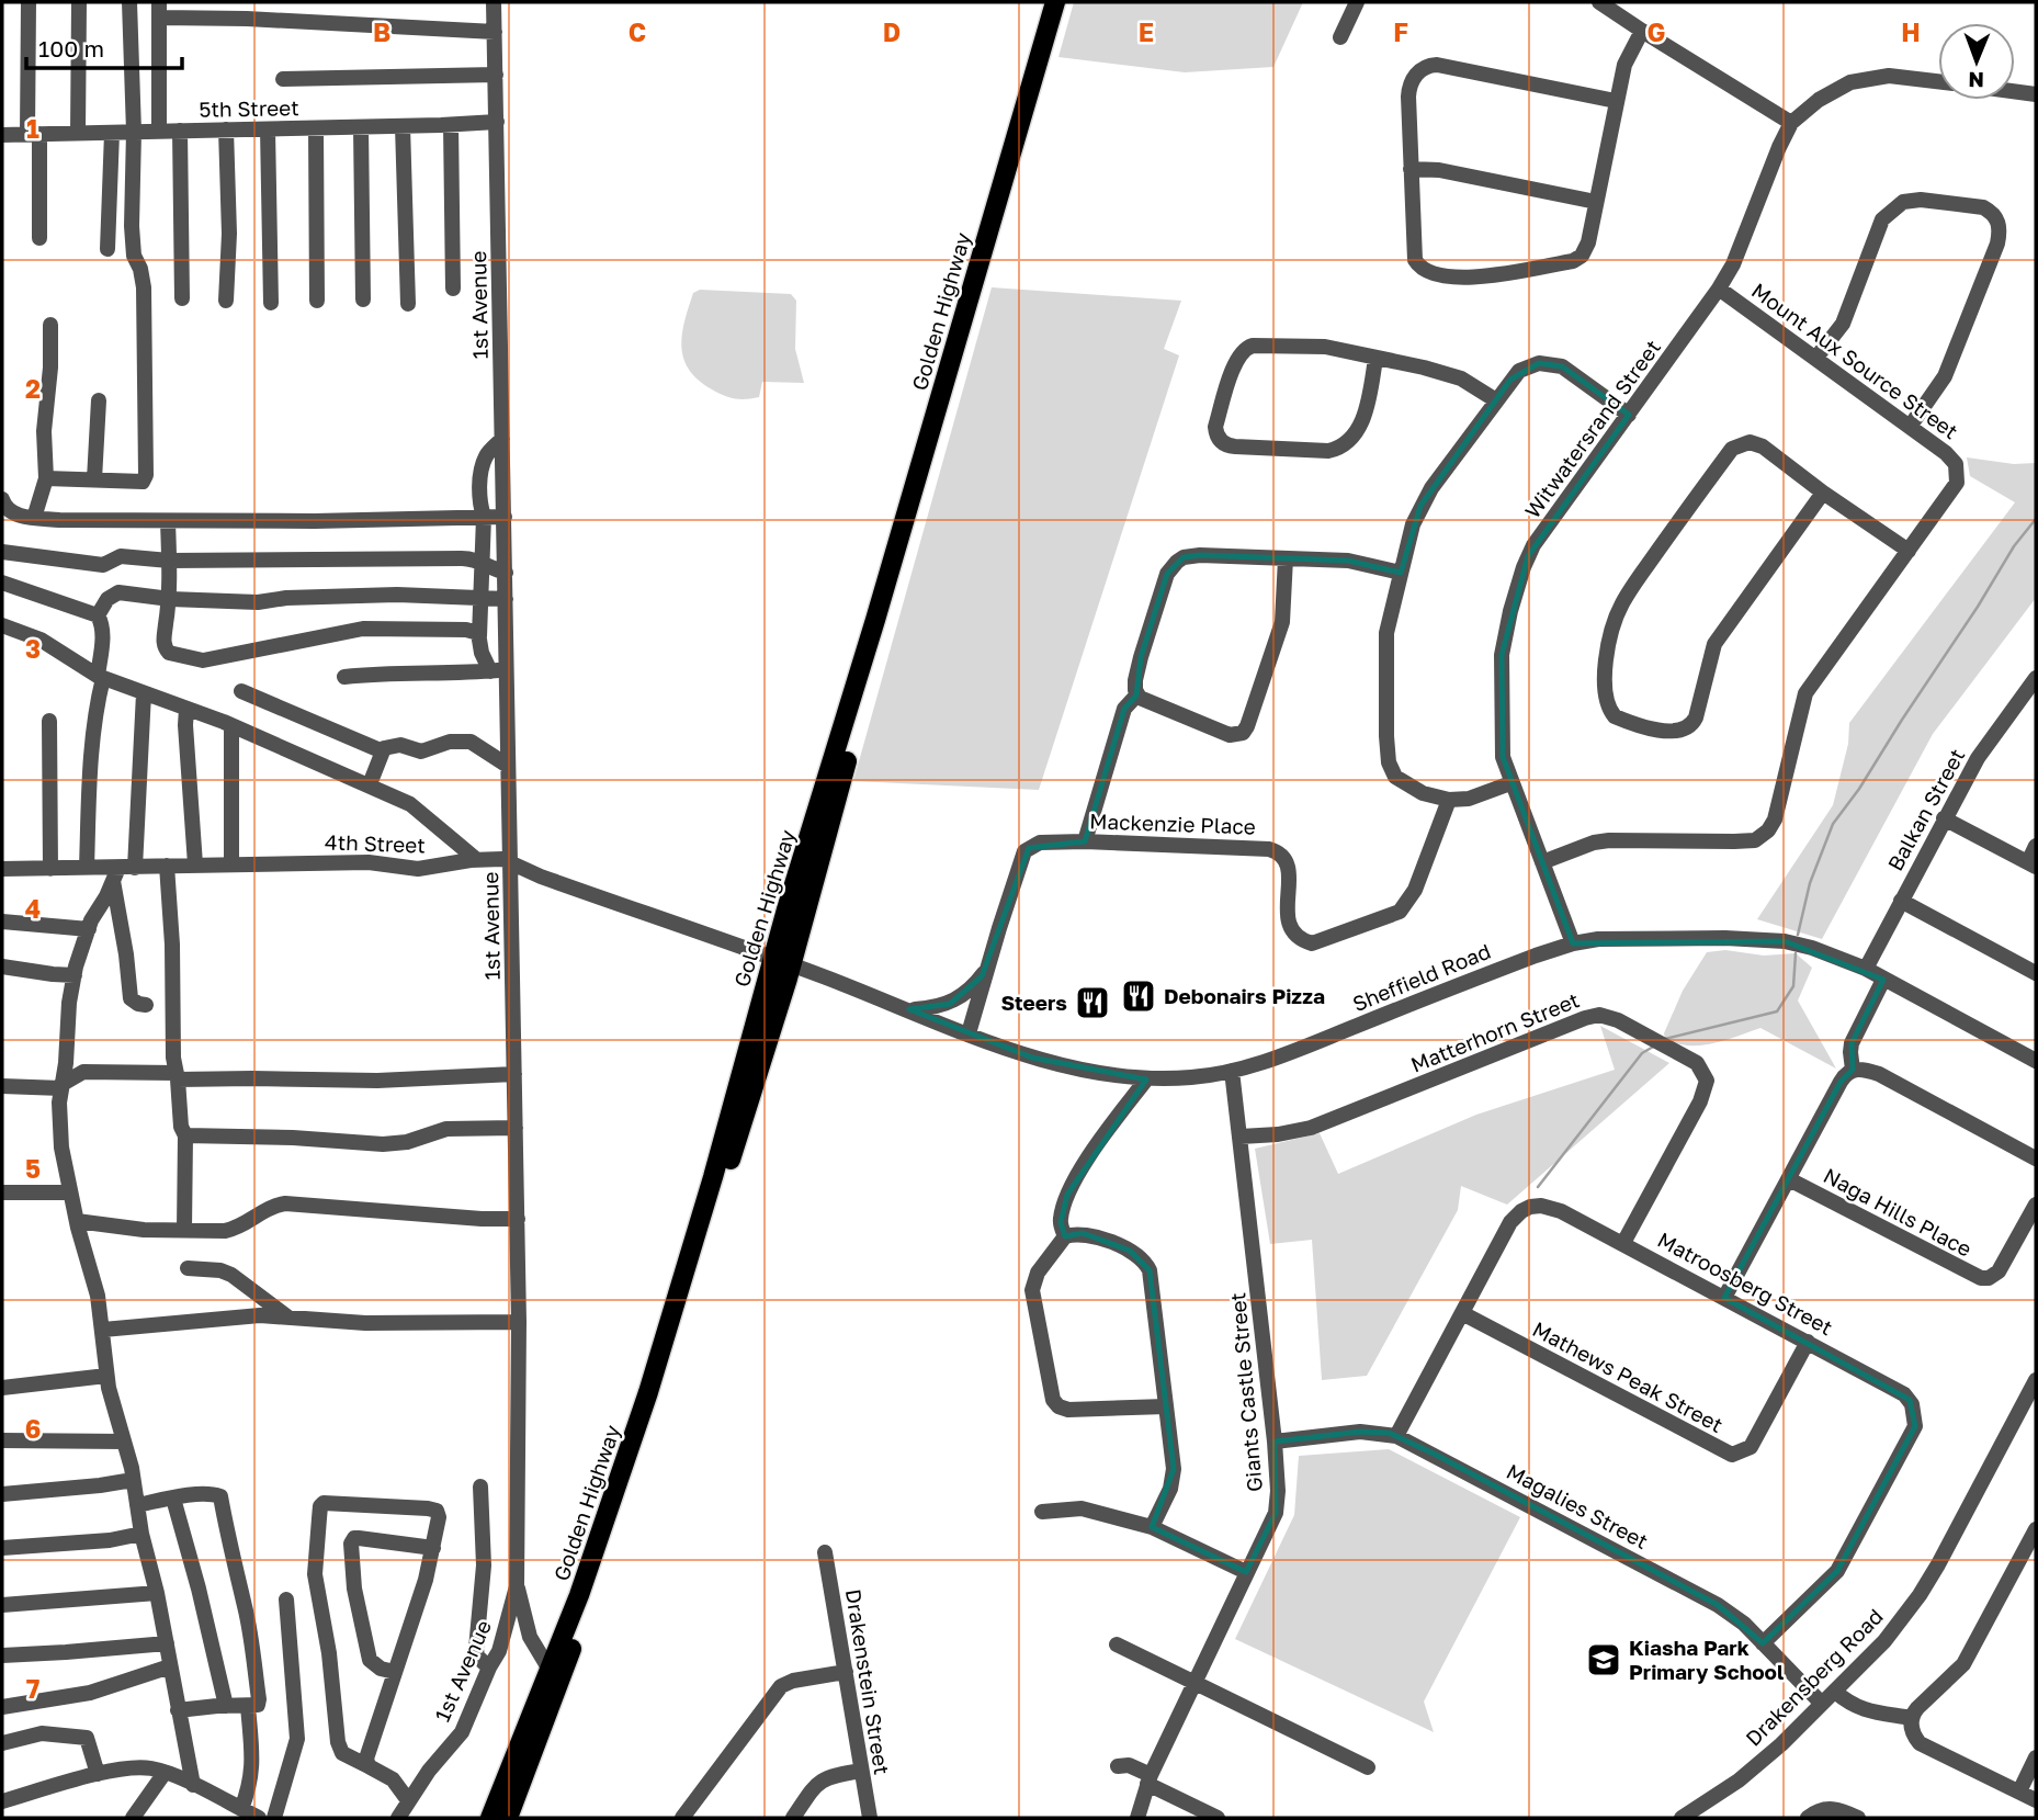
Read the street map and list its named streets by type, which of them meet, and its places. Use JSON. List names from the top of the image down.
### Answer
{
  "streets": {
    "main road": ["Golden Highway"],
    "street": [
      "5th Street",
      "1st Avenue",
      "Mount Aux Source Street",
      "Witwatersrand Street",
      "Balkan Street",
      "Mackenzie Place",
      "4th Street",
      "Sheffield Road",
      "Matterhorn Street",
      "Naga Hills Place",
      "Matroosberg Street",
      "Mathews Peak Street",
      "Giants Castle Street",
      "Magalies Street",
      "Drakensberg Road",
      "Drakenstein Street"
    ]
  },
  "crossings": [
    ["5th Street", "1st Avenue"],
    ["1st Avenue", "4th Street"],
    ["Golden Highway", "4th Street"],
    ["Golden Highway", "Sheffield Road"],
    ["Mount Aux Source Street", "Witwatersrand Street"],
    ["Witwatersrand Street", "Sheffield Road"],
    ["Balkan Street", "Sheffield Road"],
    ["Mackenzie Place", "Sheffield Road"],
    ["4th Street", "Sheffield Road"],
    ["Sheffield Road", "Giants Castle Street"],
    ["Matterhorn Street", "Matroosberg Street"],
    ["Matterhorn Street", "Giants Castle Street"],
    ["Naga Hills Place", "Matroosberg Street"],
    ["Matroosberg Street", "Mathews Peak Street"],
    ["Matroosberg Street", "Magalies Street"],
    ["Giants Castle Street", "Magalies Street"],
    ["Magalies Street", "Drakensberg Road"]
  ],
  "places": {
    "restaurant": ["Debonairs Pizza", "Steers"],
    "school or university": ["Kiasha Park Primary School"]
  },
  "scale_bar": "100 m",
  "north": "bottom",
  "grid": {
    "columns": [
      "B",
      "C",
      "D",
      "E",
      "F",
      "G",
      "H"
    ],
    "rows": [
      "1",
      "2",
      "3",
      "4",
      "5",
      "6",
      "7"
    ]
  }
}
